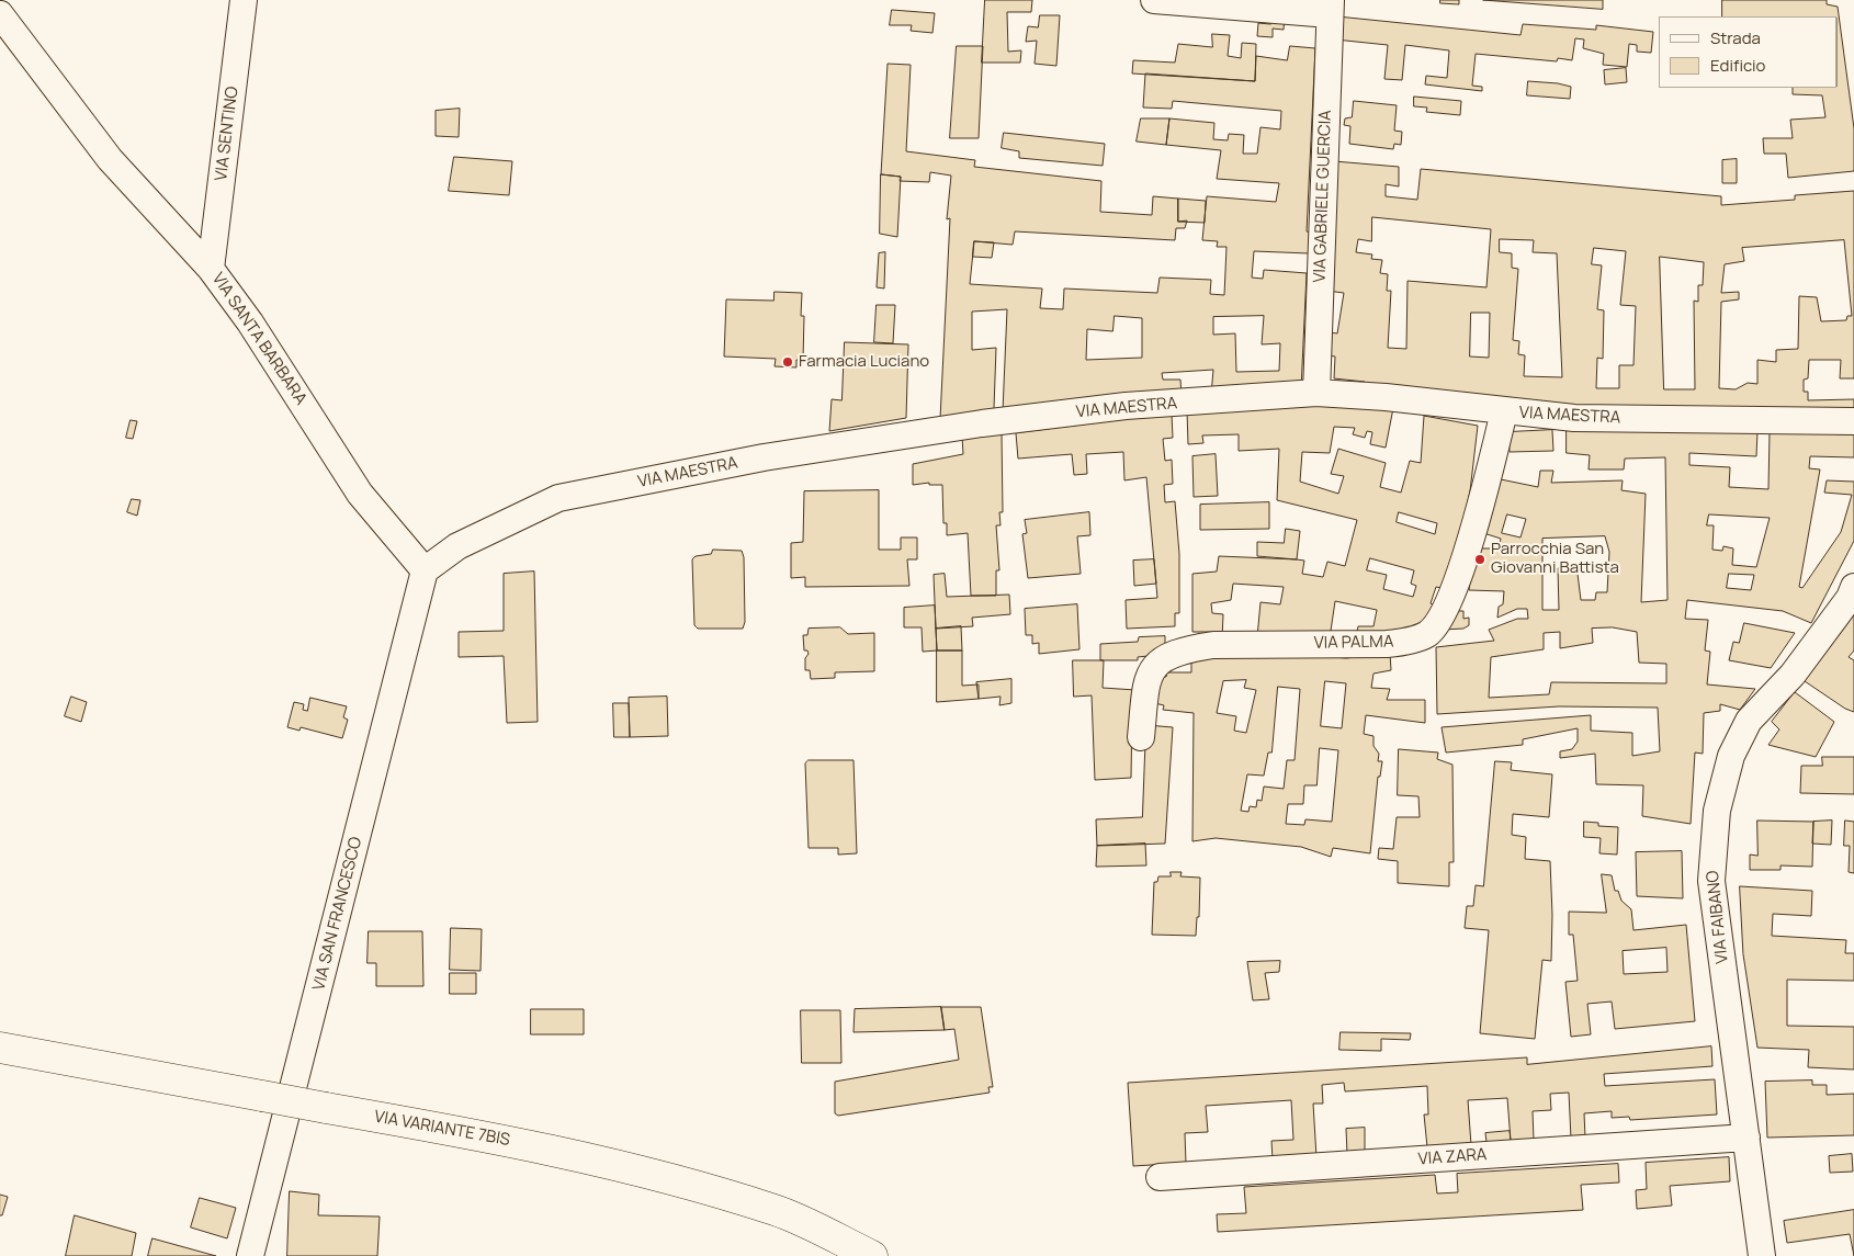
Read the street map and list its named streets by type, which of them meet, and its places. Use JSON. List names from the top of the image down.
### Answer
{
  "streets": {
    "main road": ["VIA VARIANTE 7BIS"],
    "street": [
      "VIA SENTINO",
      "VIA GABRIELE GUERCIA",
      "VIA SANTA BARBARA",
      "VIA MAESTRA",
      "VIA PALMA",
      "VIA SAN FRANCESCO",
      "VIA FAIBANO",
      "VIA ZARA"
    ]
  },
  "crossings": [
    ["VIA SENTINO", "VIA SANTA BARBARA"],
    ["VIA GABRIELE GUERCIA", "VIA MAESTRA"],
    ["VIA SANTA BARBARA", "VIA MAESTRA"],
    ["VIA SANTA BARBARA", "VIA SAN FRANCESCO"],
    ["VIA MAESTRA", "VIA PALMA"],
    ["VIA MAESTRA", "VIA SAN FRANCESCO"],
    ["VIA FAIBANO", "VIA ZARA"]
  ],
  "places": ["Farmacia Luciano", "Parrocchia San Giovanni Battista"],
  "legend": ["Strada", "Edificio"]
}
